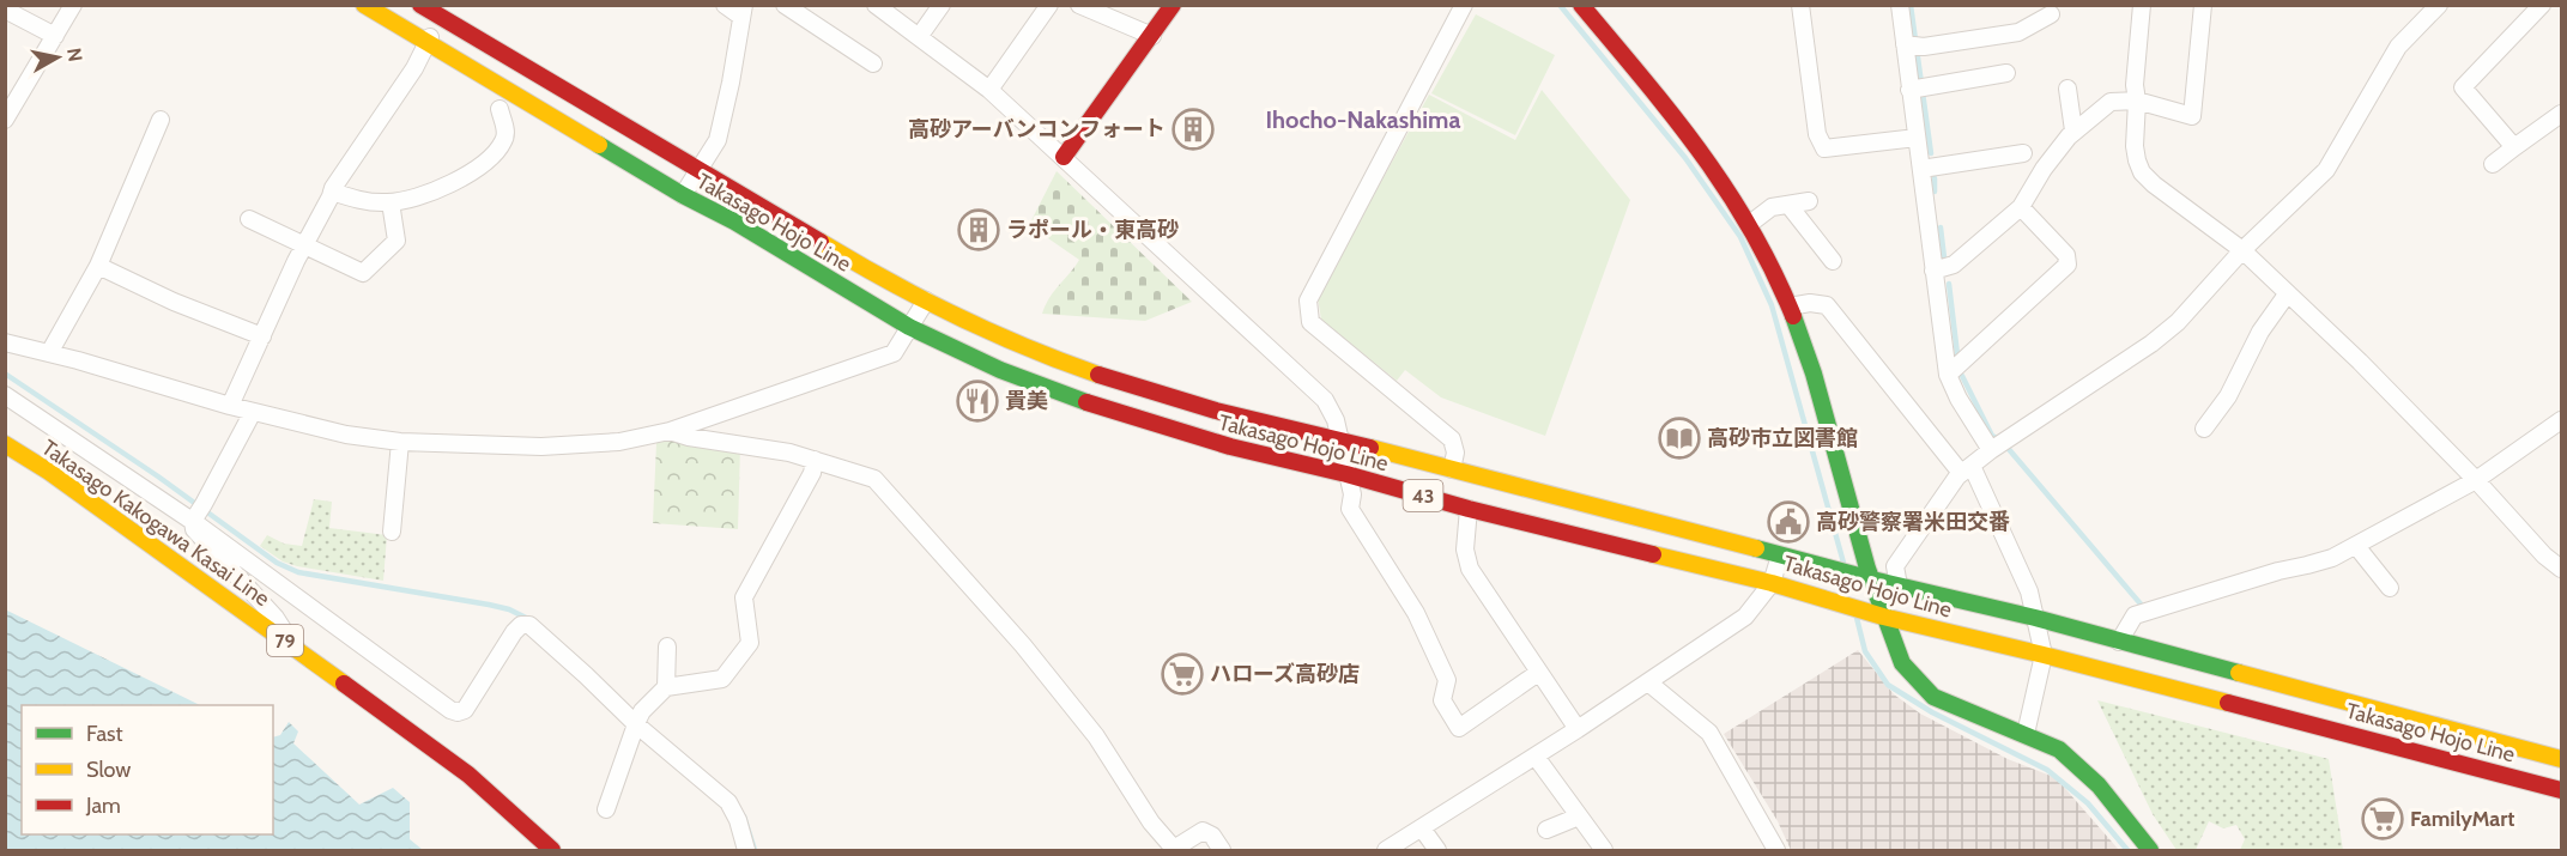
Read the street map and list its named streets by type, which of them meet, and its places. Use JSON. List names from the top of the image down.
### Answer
{
  "streets": {
    "main road": [
      "Takasago Hojo Line",
      "43",
      "Takasago Kakogawa Kasai Line",
      "79"
    ]
  },
  "districts": ["Ihocho-Nakashima"],
  "places": {
    "building": ["高砂アーバンコンフォート", "ラポール・東高砂"],
    "restaurant": ["貴美"],
    "library": ["高砂市立図書館"],
    "public building": ["高砂警察署米田交番"],
    "supermarket": ["ハローズ高砂店", "FamilyMart"]
  },
  "legend": ["Fast", "Slow", "Jam"],
  "north": "right"
}
